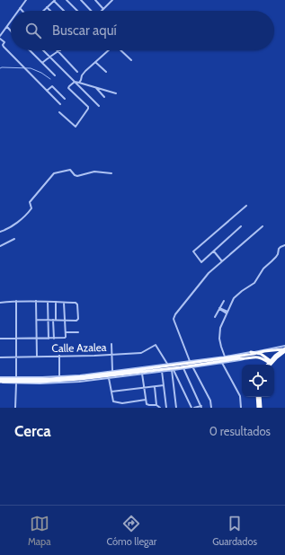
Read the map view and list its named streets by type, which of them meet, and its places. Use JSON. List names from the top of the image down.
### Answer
{
  "streets": {
    "street": ["Calle Azalea"]
  },
  "page": {
    "search": "Buscar aquí",
    "heading": ["Cerca", "0 resultados"],
    "nav": ["Mapa", "Cómo llegar", "Guardados"]
  }
}
